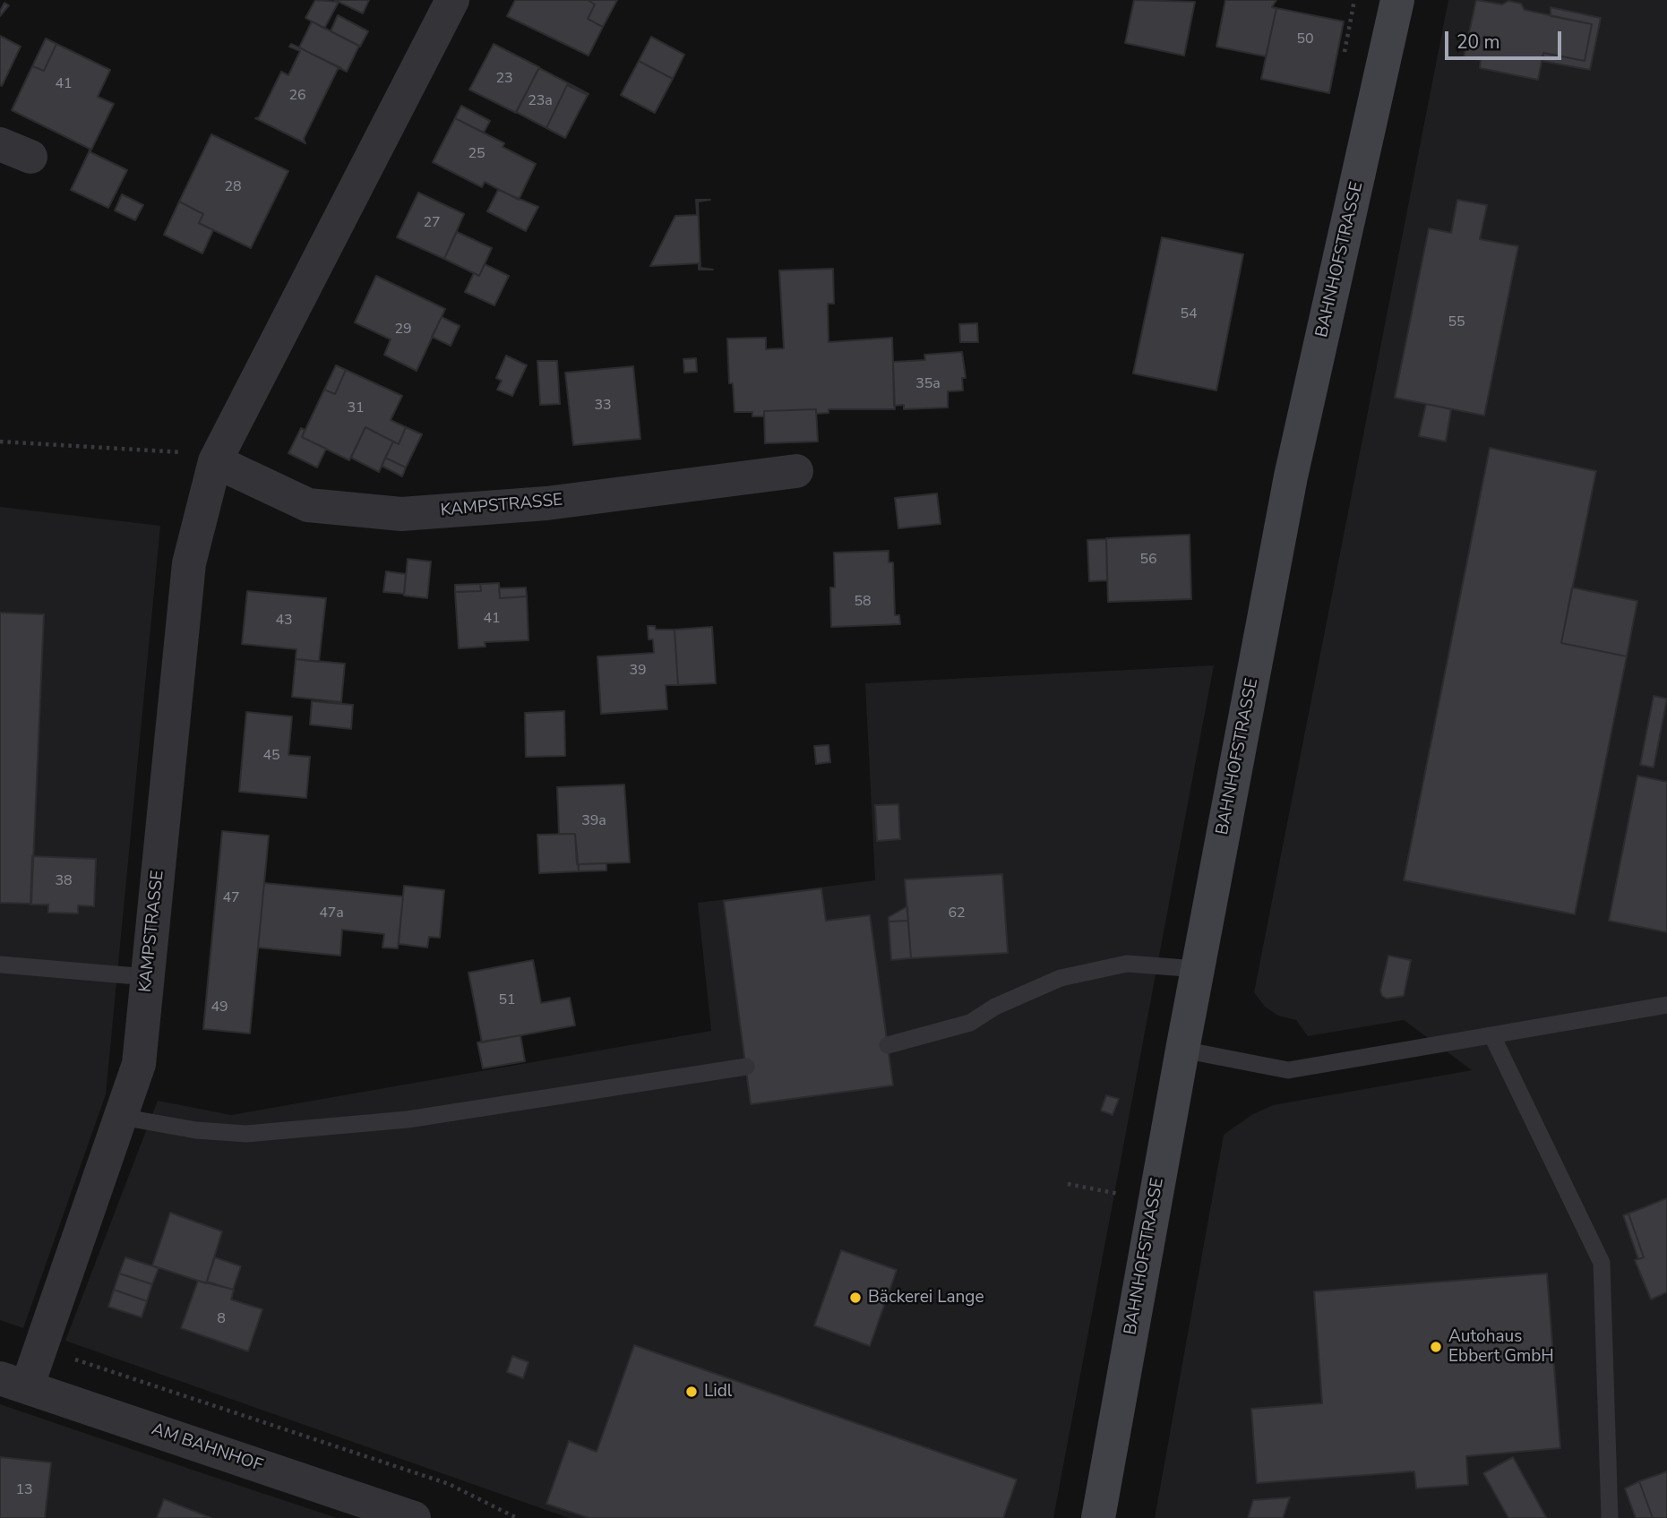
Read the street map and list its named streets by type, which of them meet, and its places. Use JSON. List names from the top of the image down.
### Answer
{
  "streets": {
    "main road": ["BAHNHOFSTRASSE"],
    "street": ["KAMPSTRASSE", "AM BAHNHOF"]
  },
  "crossings": [
    ["KAMPSTRASSE", "AM BAHNHOF"]
  ],
  "places": ["Bäckerei Lange", "Autohaus Ebbert GmbH", "Lidl"],
  "house_numbers": [
    "50",
    "23",
    "41",
    "26",
    "23a",
    "25",
    "28",
    "27",
    "54",
    "55",
    "29",
    "35a",
    "33",
    "31",
    "56",
    "58",
    "41",
    "43",
    "39",
    "45",
    "39a",
    "38",
    "47",
    "47a",
    "62",
    "51",
    "49",
    "8",
    "13"
  ],
  "scale_bar": "20 m"
}
